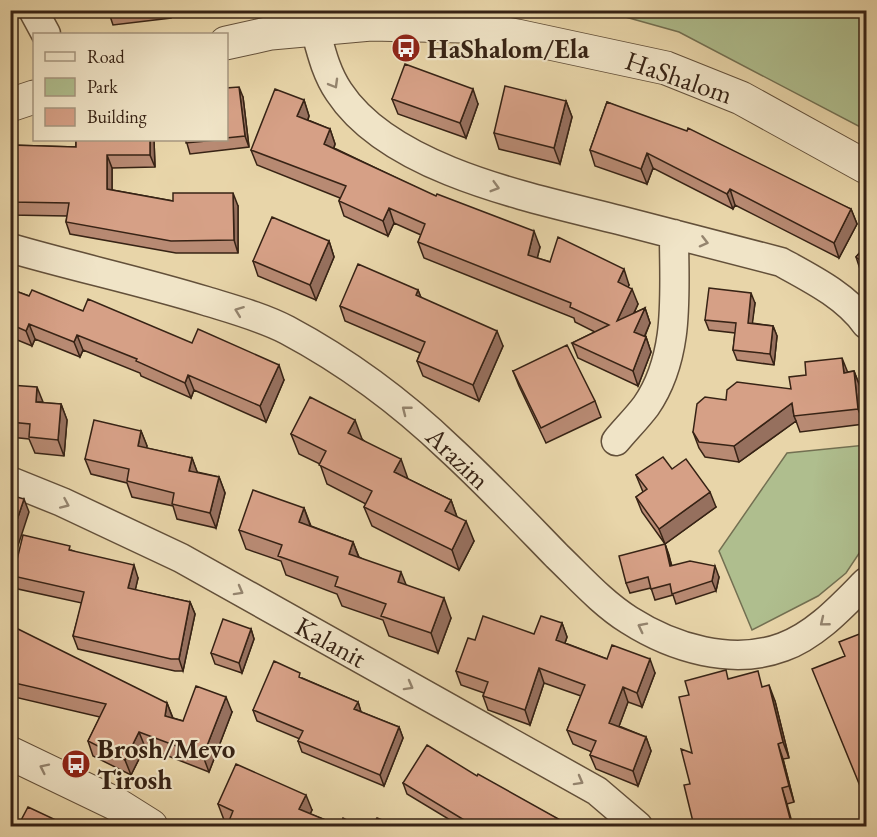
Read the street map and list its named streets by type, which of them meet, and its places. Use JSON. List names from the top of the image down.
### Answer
{
  "streets": {
    "street": ["HaShalom", "Arazim", "Kalanit"]
  },
  "one_way": ["Arazim", "Kalanit"],
  "places": {
    "bus stop": ["HaShalom/Ela", "Brosh/Mevo Tirosh"]
  },
  "legend": ["Road", "Park", "Building"]
}
